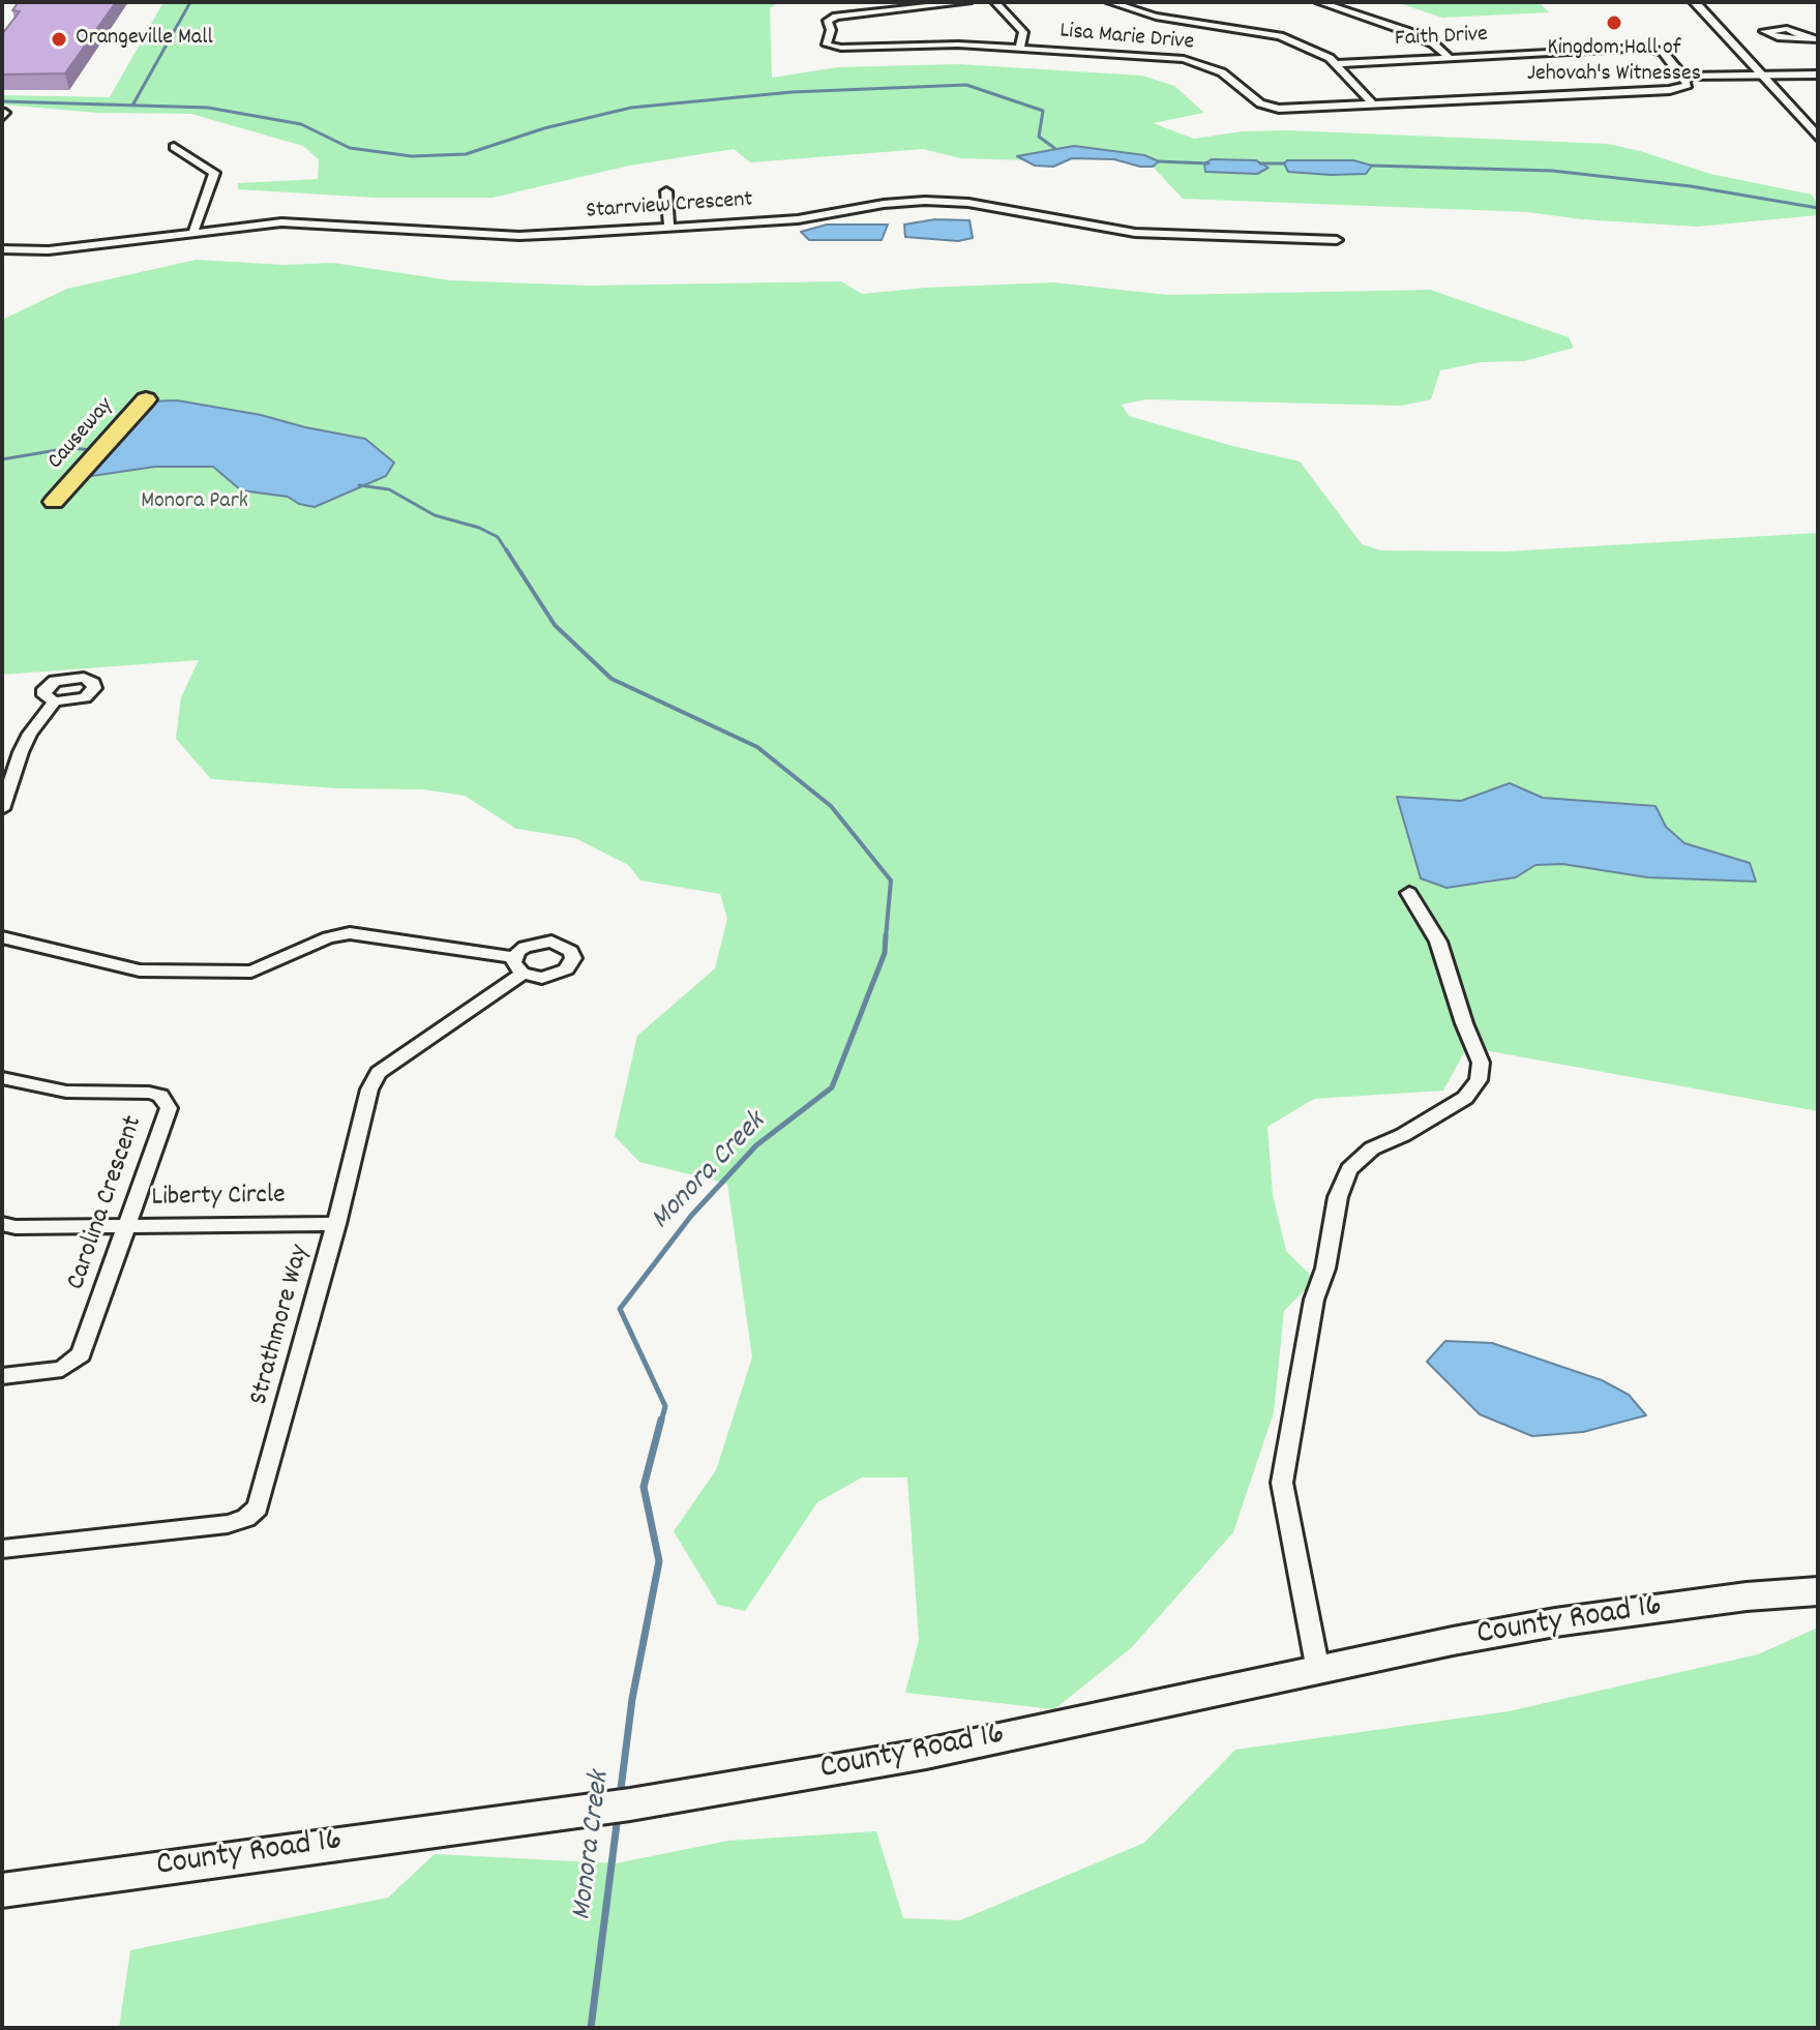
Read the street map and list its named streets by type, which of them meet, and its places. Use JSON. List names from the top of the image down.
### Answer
{
  "streets": {
    "highway": ["Causeway"],
    "main road": ["County Road 16"],
    "street": [
      "Lisa Marie Drive",
      "Faith Drive",
      "Starrview Crescent",
      "Liberty Circle",
      "Carolina Crescent",
      "Strathmore Way"
    ]
  },
  "crossings": [
    ["Lisa Marie Drive", "Faith Drive"],
    ["Liberty Circle", "Carolina Crescent"],
    ["Liberty Circle", "Strathmore Way"]
  ],
  "water": ["Monora Creek"],
  "parks": ["Monora Park"],
  "places": ["Kingdom Hall of Jehovah's Witnesses", "Orangeville Mall"]
}
